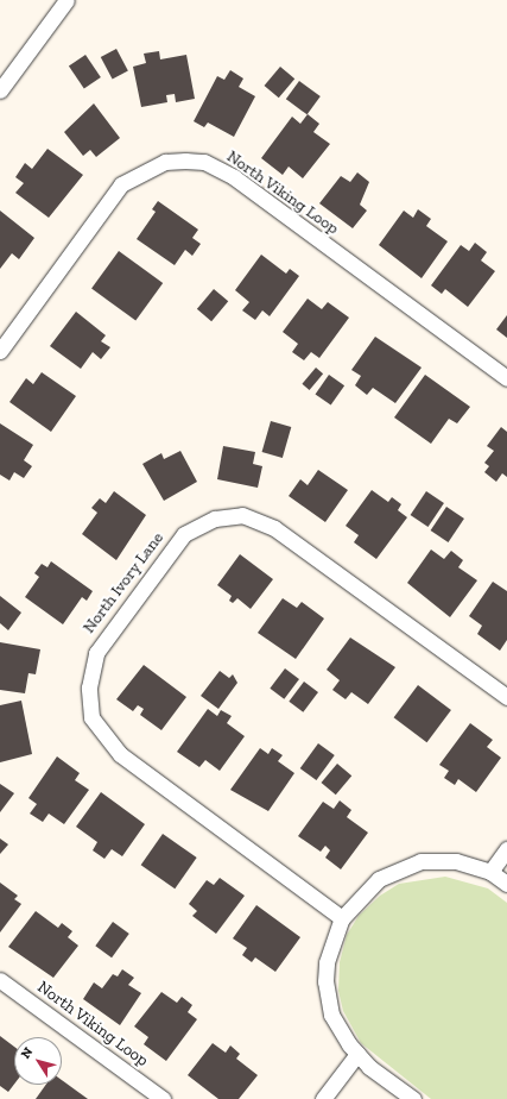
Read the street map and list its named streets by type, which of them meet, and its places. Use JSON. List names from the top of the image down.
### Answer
{
  "streets": {
    "street": ["North Viking Loop", "North Ivory Lane"]
  },
  "north": "top left"
}
